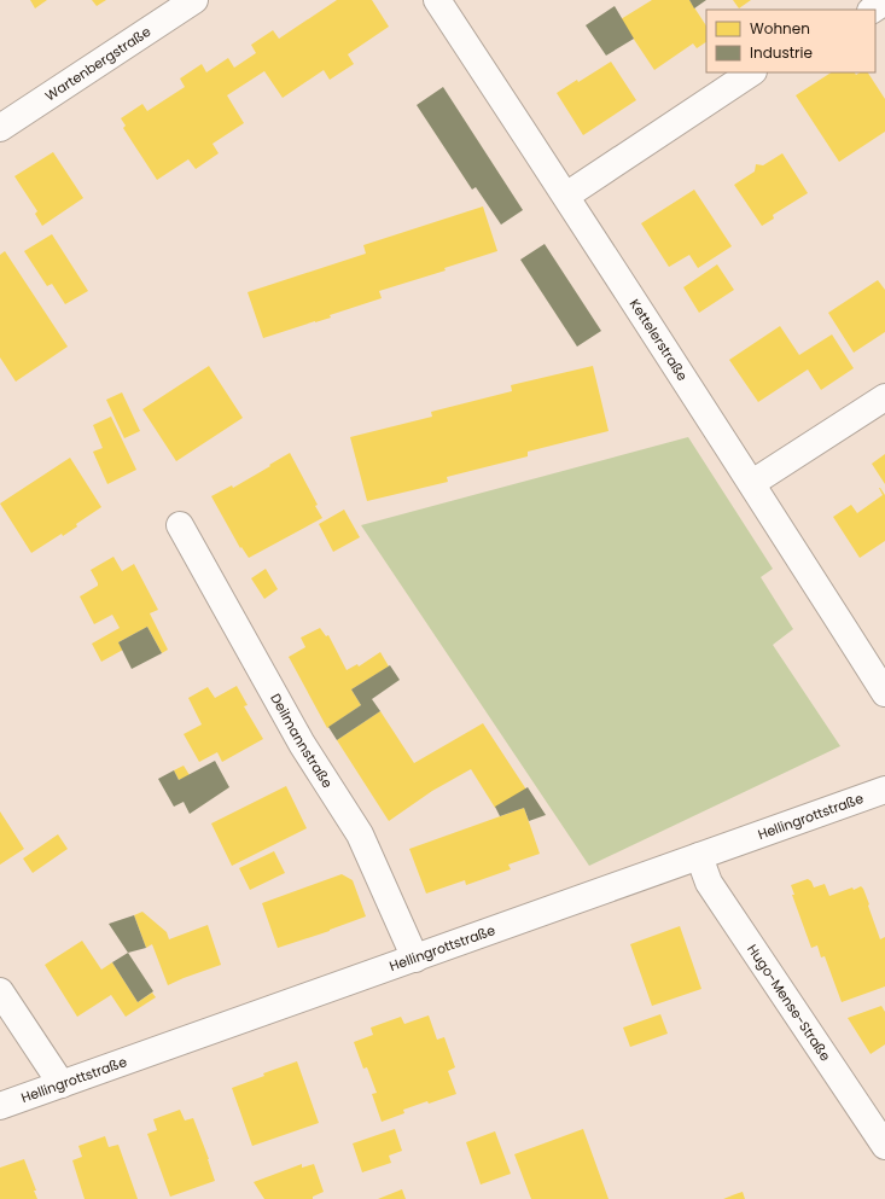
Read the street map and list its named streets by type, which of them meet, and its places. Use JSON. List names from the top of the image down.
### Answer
{
  "streets": {
    "street": [
      "Wartenbergstraße",
      "Kettelerstraße",
      "Deilmannstraße",
      "Hellingrottstraße",
      "Hugo-Mense-Straße"
    ]
  },
  "crossings": [
    ["Deilmannstraße", "Hellingrottstraße"],
    ["Hellingrottstraße", "Hugo-Mense-Straße"]
  ],
  "legend": ["Wohnen", "Industrie"]
}
